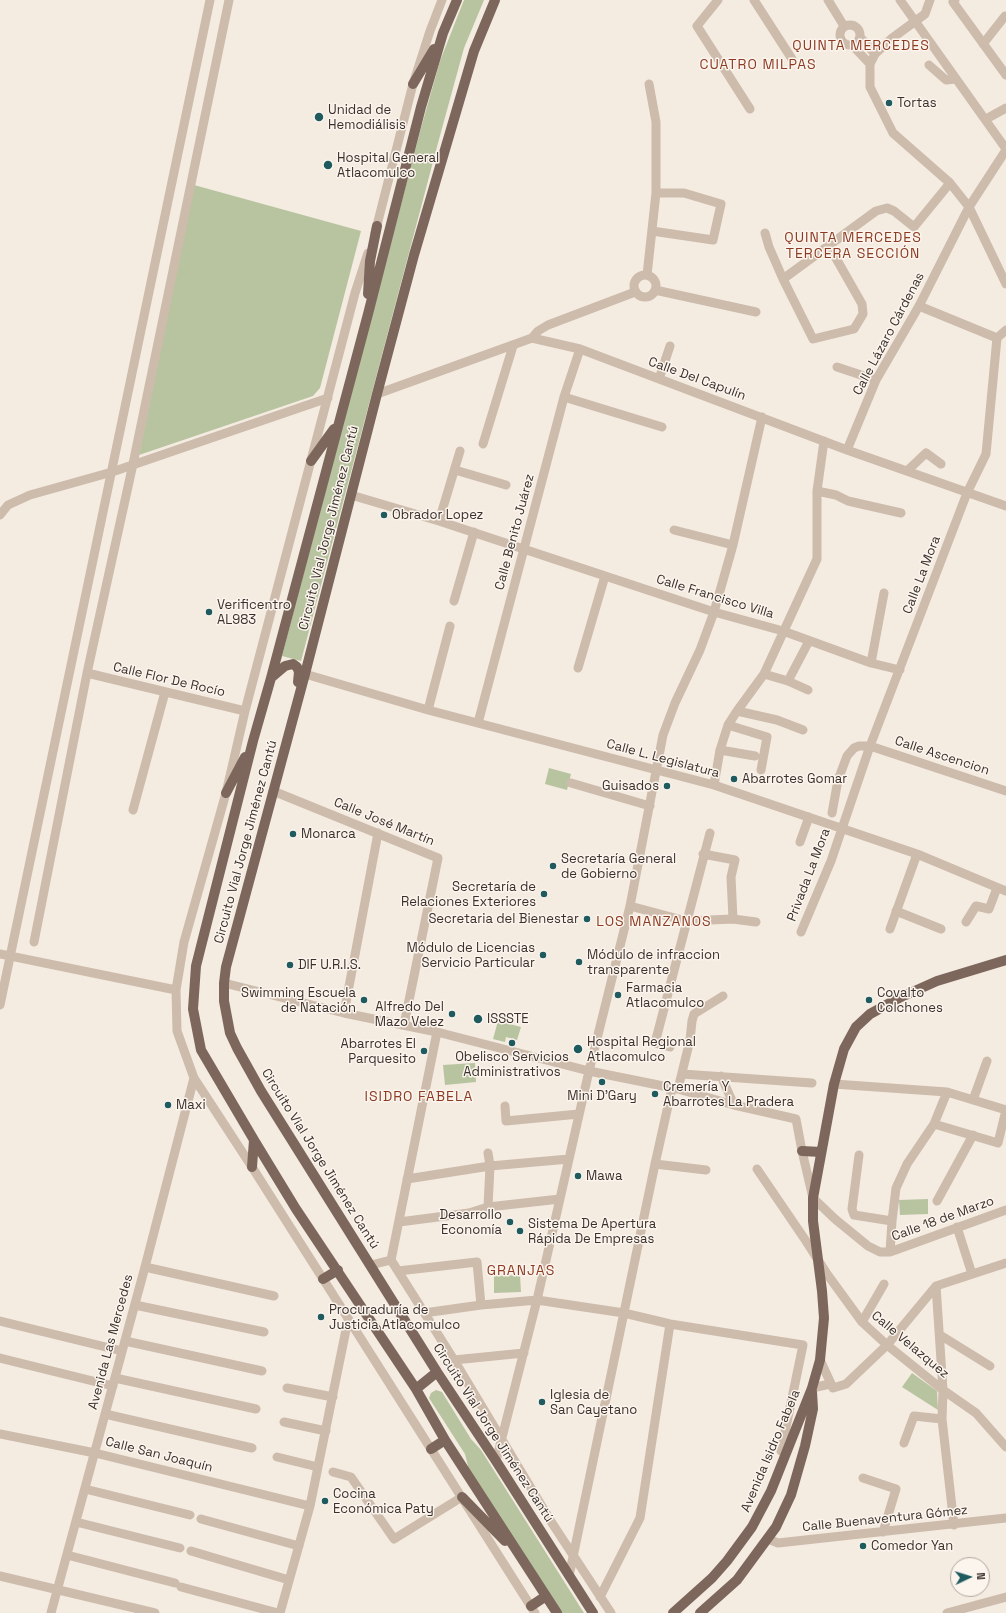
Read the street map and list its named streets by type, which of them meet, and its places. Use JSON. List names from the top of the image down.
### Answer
{
  "streets": {
    "main road": ["Circuito Vial Jorge Jiménez Cantú", "Avenida Isidro Fabela"],
    "street": [
      "Calle Lázaro Cárdenas",
      "Calle Del Capulín",
      "Calle Benito Juárez",
      "Calle La Mora",
      "Calle Francisco Villa",
      "Calle Flor De Rocío",
      "Calle Ascencion",
      "Calle L. Legislatura",
      "Calle José Martín",
      "Privada La Mora",
      "Calle 18 de Marzo",
      "Avenida Las Mercedes",
      "Calle Velazquez",
      "Calle San Joaquín",
      "Calle Buenaventura Gómez"
    ]
  },
  "crossings": [
    ["Calle Lázaro Cárdenas", "Calle Del Capulín"],
    ["Calle Del Capulín", "Calle Benito Juárez"],
    ["Calle Del Capulín", "Calle La Mora"],
    ["Circuito Vial Jorge Jiménez Cantú", "Calle Francisco Villa"],
    ["Circuito Vial Jorge Jiménez Cantú", "Calle L. Legislatura"],
    ["Circuito Vial Jorge Jiménez Cantú", "Calle José Martín"],
    ["Calle Benito Juárez", "Calle Francisco Villa"],
    ["Calle Benito Juárez", "Calle L. Legislatura"],
    ["Calle La Mora", "Calle Francisco Villa"],
    ["Calle La Mora", "Calle Ascencion"],
    ["Calle La Mora", "Calle L. Legislatura"],
    ["Calle La Mora", "Privada La Mora"],
    ["Calle L. Legislatura", "Privada La Mora"],
    ["Calle 18 de Marzo", "Avenida Isidro Fabela"],
    ["Avenida Las Mercedes", "Calle San Joaquín"],
    ["Calle Velazquez", "Avenida Isidro Fabela"],
    ["Avenida Isidro Fabela", "Calle Buenaventura Gómez"]
  ],
  "districts": [
    "QUINTA MERCEDES",
    "CUATRO MILPAS",
    "QUINTA MERCEDES TERCERA SECCIÓN",
    "LOS MANZANOS",
    "ISIDRO FABELA",
    "GRANJAS"
  ],
  "places": [
    "Tortas",
    "Unidad de Hemodiálisis",
    "Hospital General Atlacomulco",
    "Obrador Lopez",
    "Verificentro AL983",
    "Abarrotes Gomar",
    "Guisados",
    "Monarca",
    "Secretaría General de Gobierno",
    "Secretaría de Relaciones Exteriores",
    "Secretaria del Bienestar",
    "Módulo de Licencias Servicio Particular",
    "Módulo de infraccion transparente",
    "DIF U.R.I.S.",
    "Farmacia Atlacomulco",
    "Swimming Escuela de Natación",
    "Covalto Colchones",
    "Alfredo Del Mazo Velez",
    "ISSSTE",
    "Obelisco Servicios Administrativos",
    "Hospital Regional Atlacomulco",
    "Abarrotes El Parquesito",
    "Mini D'Gary",
    "Cremería Y Abarrotes La Pradera",
    "Maxi",
    "Mawa",
    "Desarrollo Economía",
    "Sistema De Apertura Rápida De Empresas",
    "Procuraduría de Justicia Atlacomulco",
    "Iglesia de San Cayetano",
    "Cocina Económica Paty",
    "Comedor Yan"
  ],
  "north": "right"
}
